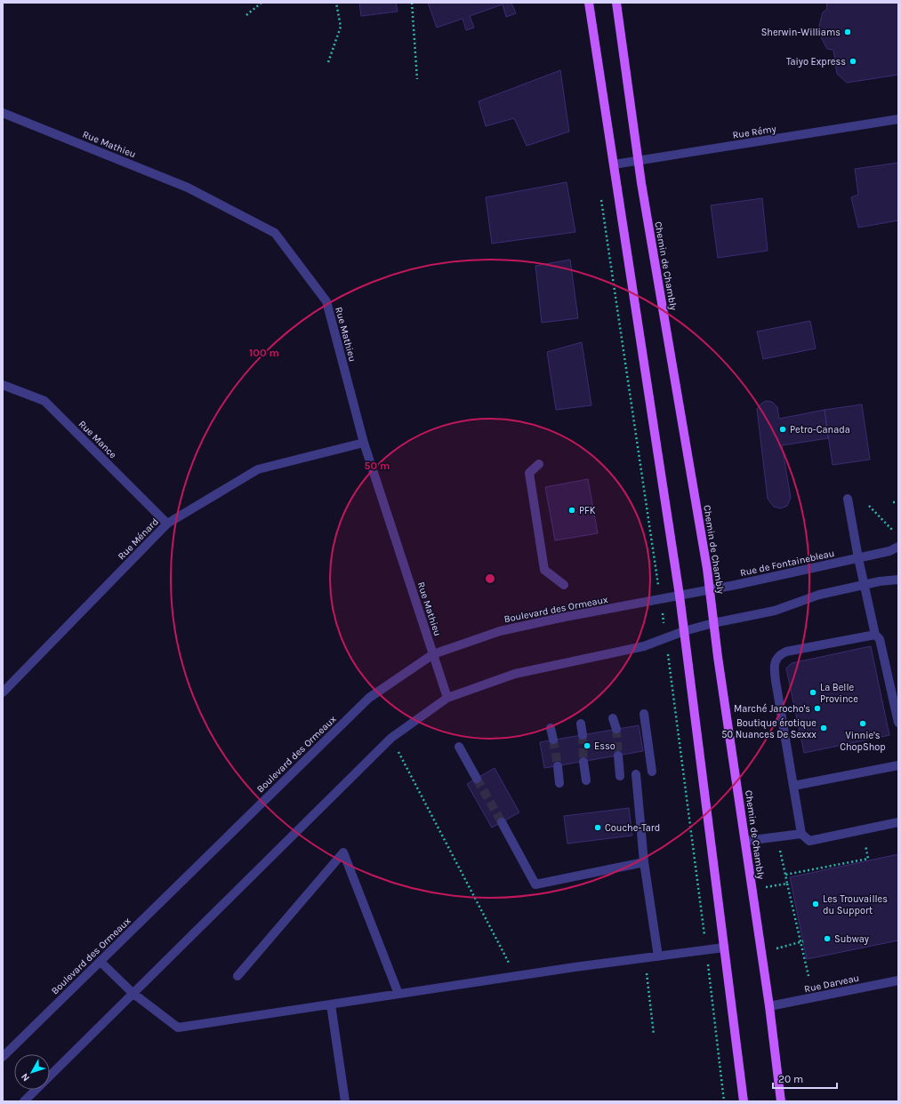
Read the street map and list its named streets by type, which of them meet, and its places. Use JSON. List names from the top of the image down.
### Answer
{
  "streets": {
    "main road": ["Chemin de Chambly"],
    "street": [
      "Rue Rémy",
      "Rue Mathieu",
      "Rue Mance",
      "Rue Ménard",
      "Rue de Fontainebleau",
      "Boulevard des Ormeaux",
      "Rue Darveau"
    ]
  },
  "crossings": [
    ["Rue Rémy", "Chemin de Chambly"],
    ["Rue Mathieu", "Rue Ménard"],
    ["Rue Mathieu", "Boulevard des Ormeaux"],
    ["Chemin de Chambly", "Rue de Fontainebleau"],
    ["Chemin de Chambly", "Rue Darveau"],
    ["Rue Mance", "Rue Ménard"],
    ["Rue de Fontainebleau", "Boulevard des Ormeaux"]
  ],
  "places": [
    "Sherwin-Williams",
    "Taiyo Express",
    "Petro-Canada",
    "PFK",
    "La Belle Province",
    "Marché Jarocho's",
    "Vinnie's ChopShop",
    "Boutique érotique 50 Nuances De Sexxx",
    "Esso",
    "Couche-Tard",
    "Les Trouvailles du Support",
    "Subway"
  ],
  "scale_bar": "20 m",
  "north": "bottom left",
  "rings": ["100 m", "50 m"]
}
